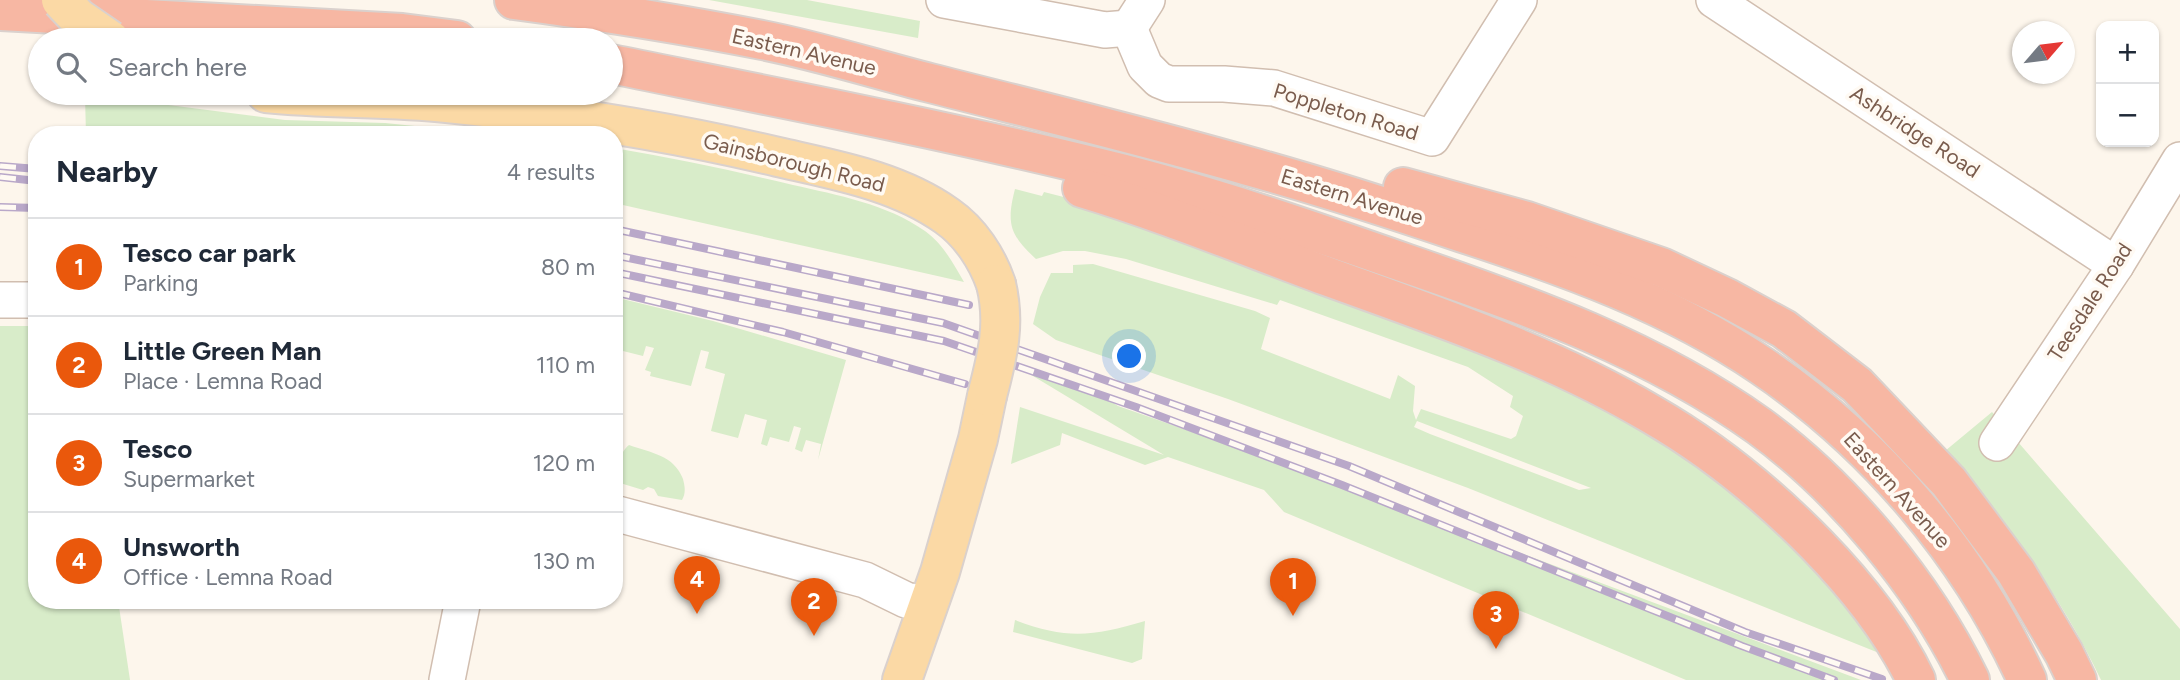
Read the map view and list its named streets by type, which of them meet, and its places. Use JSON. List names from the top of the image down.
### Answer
{
  "streets": {
    "highway": ["Eastern Avenue"],
    "main road": ["Gainsborough Road"],
    "street": ["Poppleton Road", "Ashbridge Road", "Teesdale Road"]
  },
  "crossings": [
    ["Ashbridge Road", "Teesdale Road"]
  ],
  "north": "top right",
  "page": {
    "map_buttons": ["+", "−"],
    "search": "Search here",
    "heading": ["Nearby", "4 results"],
    "list": [
      {
        "mark": "1",
        "name": "Tesco car park",
        "note": "Parking",
        "value": "80 m"
      },
      {
        "mark": "2",
        "name": "Little Green Man",
        "note": "Place · Lemna Road",
        "value": "110 m"
      },
      {
        "mark": "3",
        "name": "Tesco",
        "note": "Supermarket",
        "value": "120 m"
      },
      {
        "mark": "4",
        "name": "Unsworth",
        "note": "Office · Lemna Road",
        "value": "130 m"
      }
    ],
    "pins": [
      "4",
      "1",
      "2",
      "3"
    ]
  }
}
